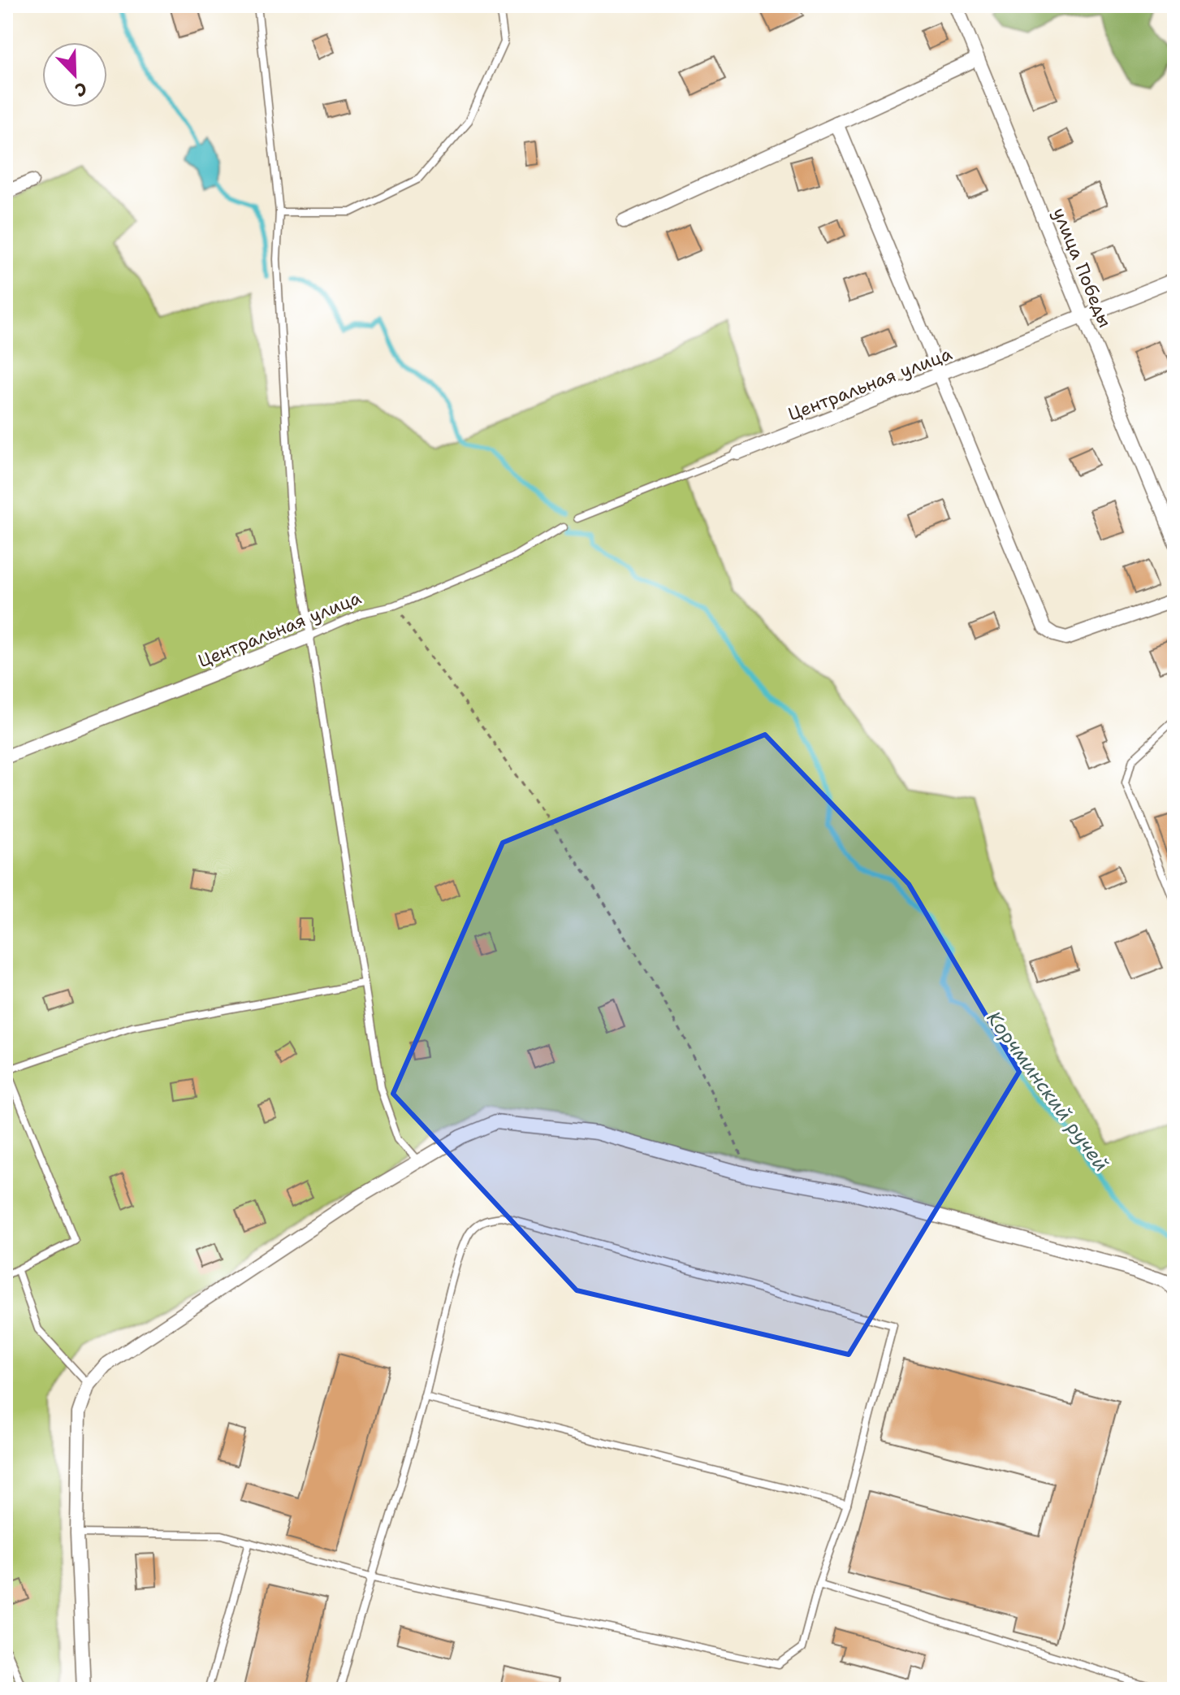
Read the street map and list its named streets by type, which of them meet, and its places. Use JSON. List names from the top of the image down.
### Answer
{
  "streets": {
    "street": ["улица Победы", "Центральная улица"]
  },
  "crossings": [
    ["улица Победы", "Центральная улица"]
  ],
  "water": ["Корчминский ручей"],
  "north": "bottom right"
}
